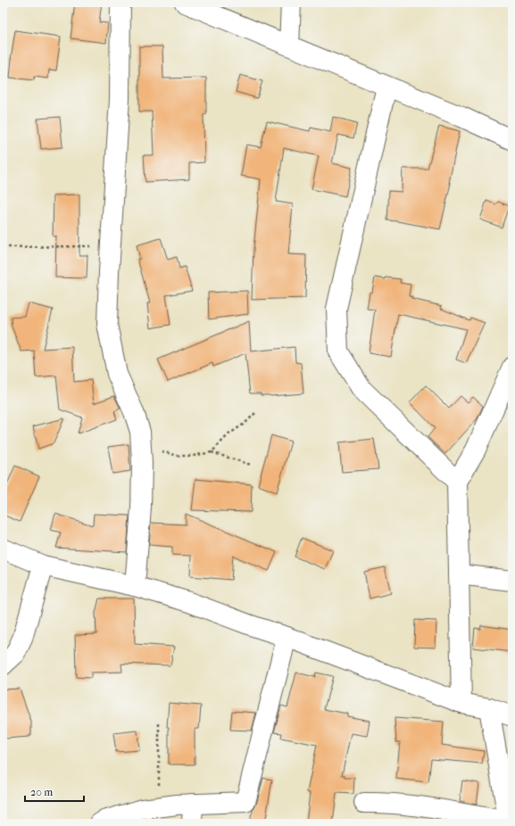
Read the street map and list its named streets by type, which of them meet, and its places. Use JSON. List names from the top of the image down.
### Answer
{
  "scale_bar": "20 m"
}
